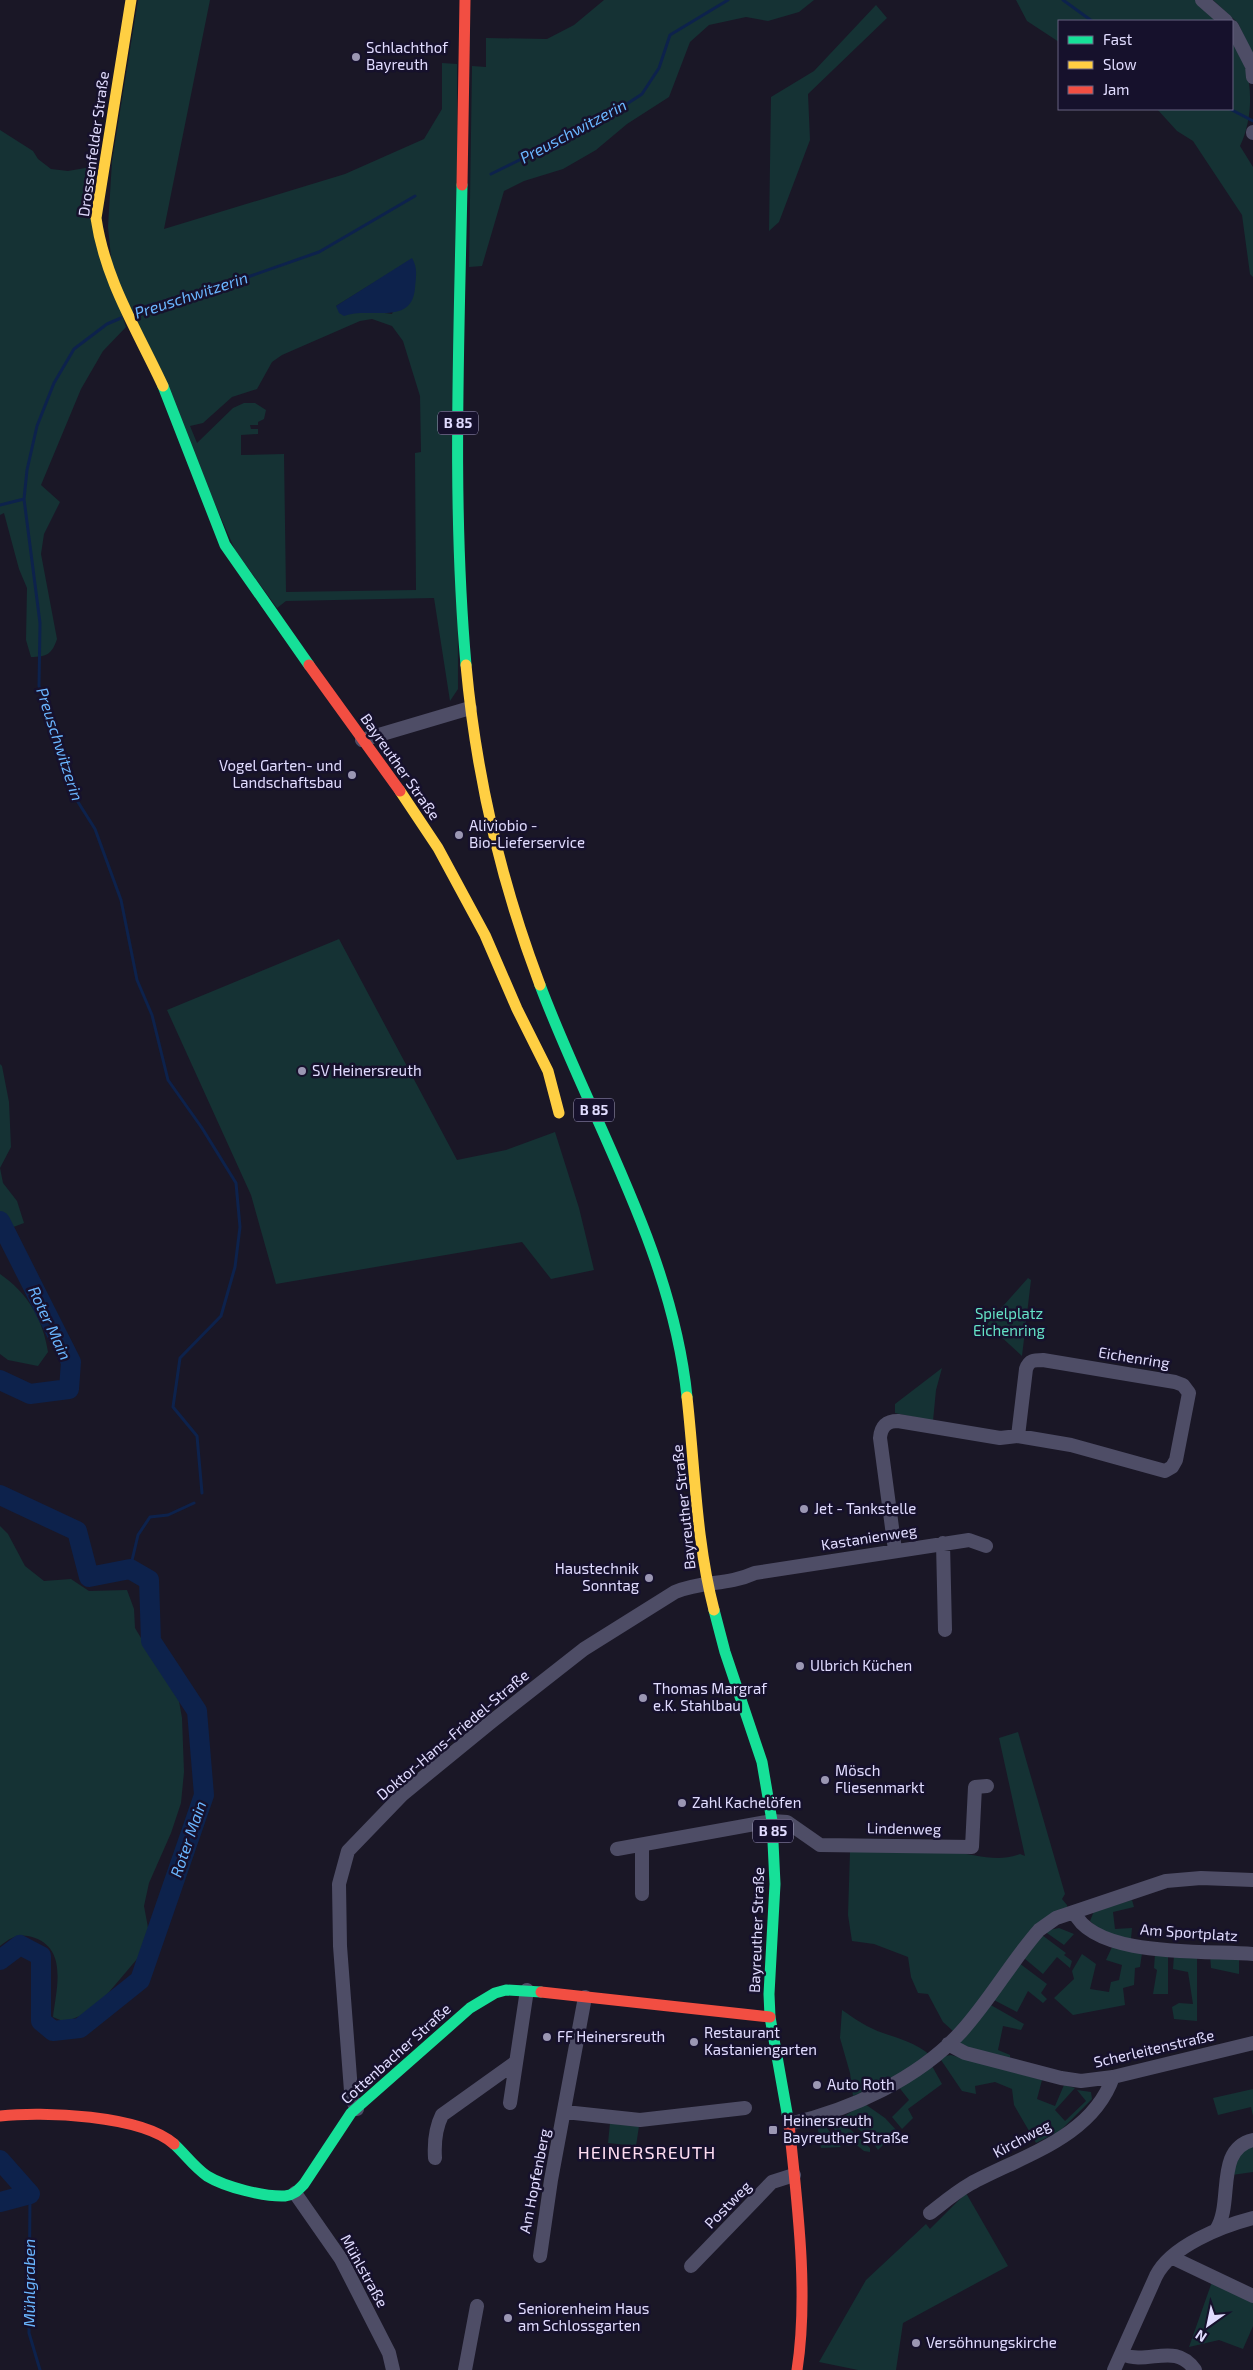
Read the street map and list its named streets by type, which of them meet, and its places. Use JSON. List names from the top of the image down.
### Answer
{
  "streets": {
    "main road": [
      "Drossenfelder Straße",
      "B 85",
      "Bayreuther Straße",
      "Cottenbacher Straße"
    ],
    "street": [
      "Eichenring",
      "Kastanienweg",
      "Doktor-Hans-Friedel-Straße",
      "Lindenweg",
      "Am Sportplatz",
      "Scherleitenstraße",
      "Kirchweg",
      "Am Hopfenberg",
      "Postweg",
      "Mühlstraße"
    ]
  },
  "crossings": [
    ["Drossenfelder Straße", "Bayreuther Straße"],
    ["B 85", "Bayreuther Straße"],
    ["Bayreuther Straße", "Kastanienweg"],
    ["Bayreuther Straße", "Doktor-Hans-Friedel-Straße"],
    ["Bayreuther Straße", "Lindenweg"],
    ["Bayreuther Straße", "Cottenbacher Straße"],
    ["Bayreuther Straße", "Postweg"],
    ["Eichenring", "Kastanienweg"],
    ["Kastanienweg", "Doktor-Hans-Friedel-Straße"],
    ["Doktor-Hans-Friedel-Straße", "Cottenbacher Straße"],
    ["Scherleitenstraße", "Kirchweg"],
    ["Cottenbacher Straße", "Am Hopfenberg"],
    ["Cottenbacher Straße", "Mühlstraße"]
  ],
  "districts": ["HEINERSREUTH"],
  "water": ["Preuschwitzerin", "Roter Main", "Mühlgraben"],
  "parks": ["Spielplatz Eichenring"],
  "places": {
    "other": [
      "Schlachthof Bayreuth",
      "Vogel Garten- und Landschaftsbau",
      "Aliviobio - Bio-Lieferservice",
      "SV Heinersreuth",
      "Jet - Tankstelle",
      "Haustechnik Sonntag",
      "Ulbrich Küchen",
      "Thomas Margraf e.K. Stahlbau",
      "Mösch Fliesenmarkt",
      "Zahl Kachelöfen",
      "FF Heinersreuth",
      "Restaurant Kastaniengarten",
      "Auto Roth",
      "Seniorenheim Haus am Schlossgarten",
      "Versöhnungskirche"
    ],
    "transit": ["Heinersreuth Bayreuther Straße"]
  },
  "legend": ["Fast", "Slow", "Jam"],
  "north": "bottom left"
}
